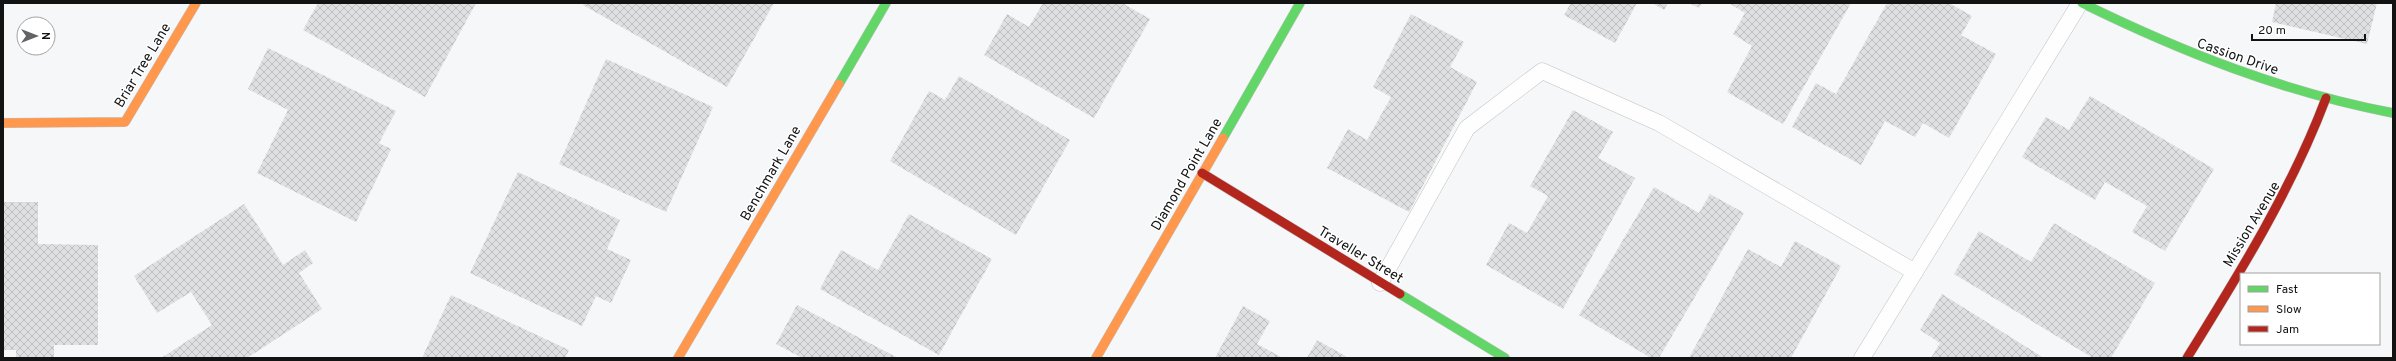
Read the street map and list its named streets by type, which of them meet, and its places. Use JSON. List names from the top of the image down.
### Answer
{
  "streets": {
    "street": [
      "Cassion Drive",
      "Briar Tree Lane",
      "Benchmark Lane",
      "Diamond Point Lane",
      "Mission Avenue",
      "Traveller Street"
    ]
  },
  "crossings": [
    ["Cassion Drive", "Mission Avenue"],
    ["Diamond Point Lane", "Traveller Street"]
  ],
  "legend": ["Fast", "Slow", "Jam"],
  "scale_bar": "20 m",
  "north": "right"
}
